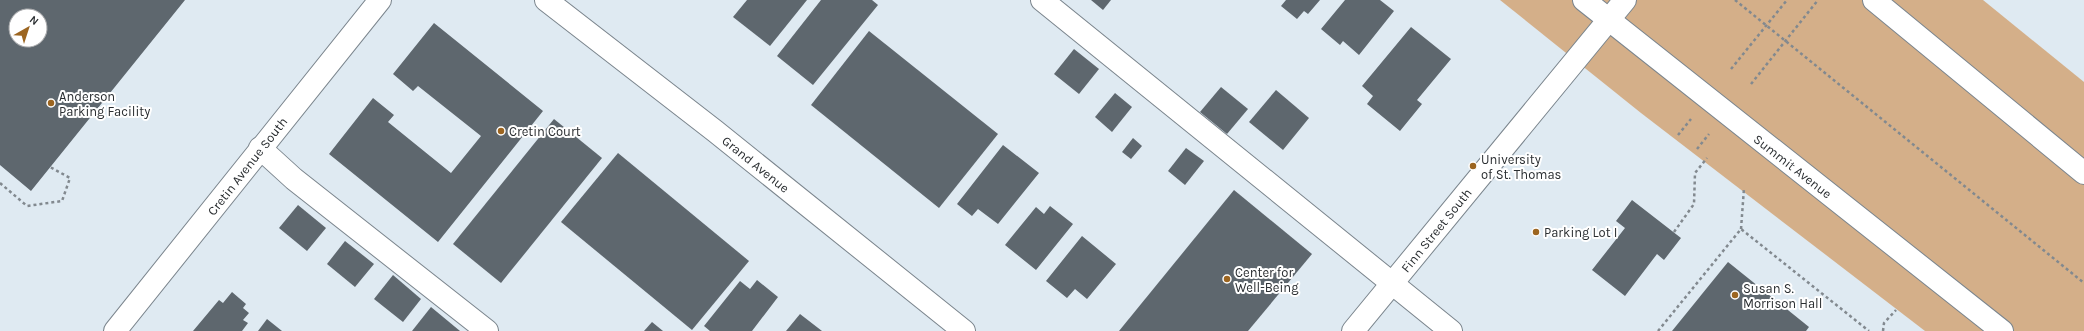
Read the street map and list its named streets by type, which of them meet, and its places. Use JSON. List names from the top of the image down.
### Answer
{
  "streets": {
    "street": [
      "Grand Avenue",
      "Cretin Avenue South",
      "Summit Avenue",
      "Finn Street South"
    ]
  },
  "crossings": [
    ["Summit Avenue", "Finn Street South"]
  ],
  "places": [
    "Anderson Parking Facility",
    "Cretin Court",
    "University of St. Thomas",
    "Parking Lot I",
    "Center for Well-Being",
    "Susan S. Morrison Hall"
  ],
  "north": "top right"
}
